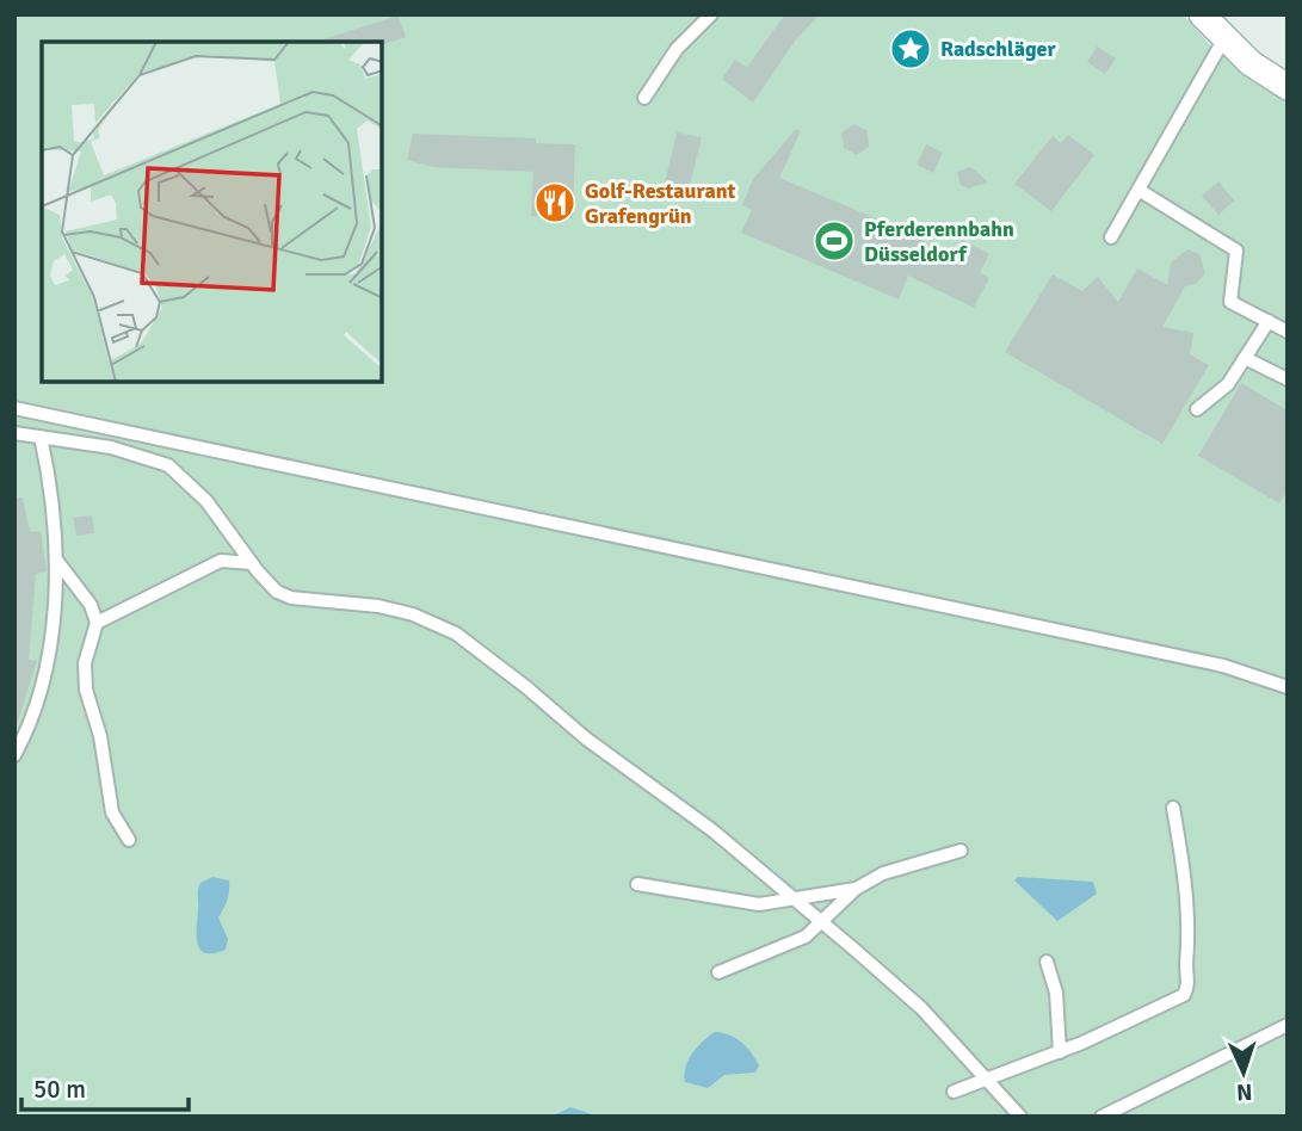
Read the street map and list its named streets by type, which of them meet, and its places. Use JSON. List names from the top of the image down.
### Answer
{
  "places": {
    "place": ["Radschläger"],
    "restaurant": ["Golf-Restaurant Grafengrün"],
    "sports": ["Pferderennbahn Düsseldorf"]
  },
  "scale_bar": "50 m",
  "north": "bottom"
}
